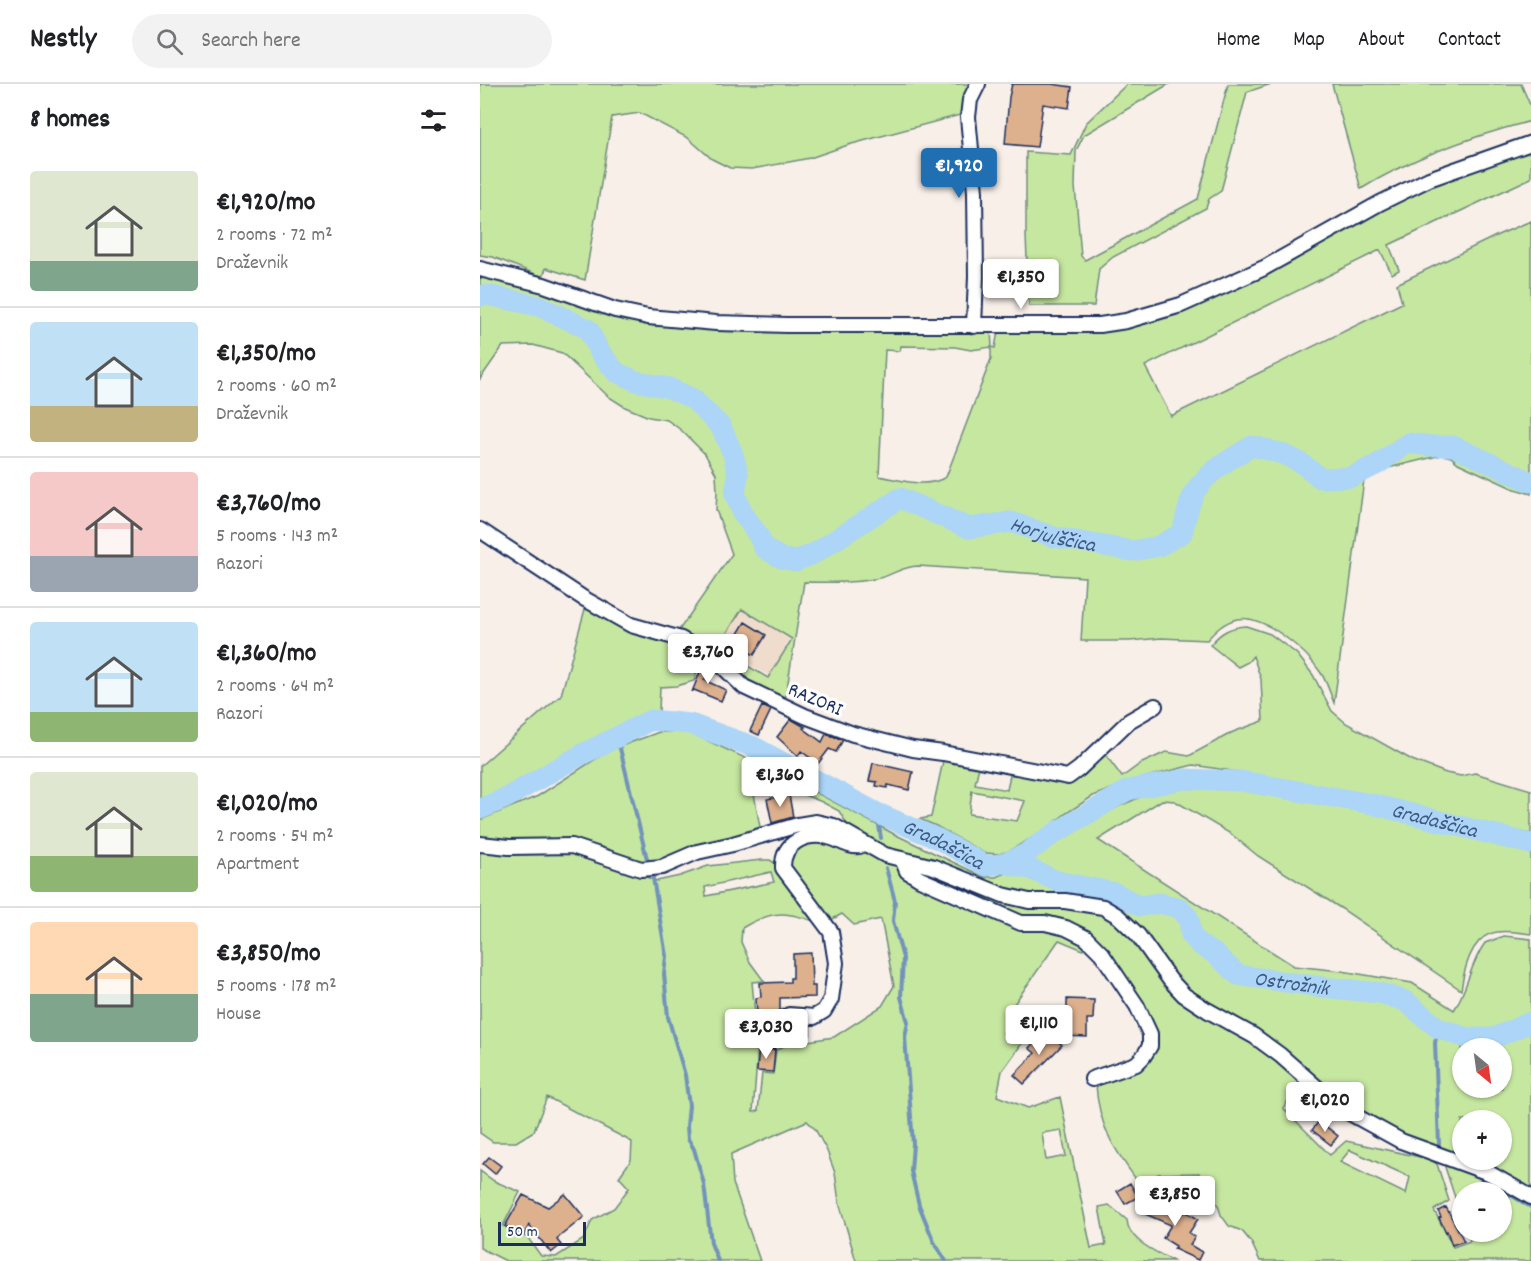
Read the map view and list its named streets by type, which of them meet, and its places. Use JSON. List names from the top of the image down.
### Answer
{
  "streets": {
    "street": ["RAZORI"]
  },
  "water": ["Horjulščica", "Gradaščica", "Ostrožnik"],
  "scale_bar": "50 m",
  "north": "bottom right",
  "page": {
    "header": "Nestly",
    "search": "Search here",
    "nav": [
      "Home",
      "Map",
      "About",
      "Contact"
    ],
    "heading": "8 homes",
    "price": [
      "€1,920",
      "€1,350",
      "€3,760",
      "€1,360",
      "€1,110",
      "€3,030",
      "€1,020",
      "€3,850"
    ],
    "list": [
      {
        "name": "€1,920/mo",
        "note": "2 rooms · 72 m² · Draževnik"
      },
      {
        "name": "€1,350/mo",
        "note": "2 rooms · 60 m² · Draževnik"
      },
      {
        "name": "€3,760/mo",
        "note": "5 rooms · 143 m² · Razori"
      },
      {
        "name": "€1,360/mo",
        "note": "2 rooms · 64 m² · Razori"
      },
      {
        "name": "€1,020/mo",
        "note": "2 rooms · 54 m² · Apartment"
      },
      {
        "name": "€3,850/mo",
        "note": "5 rooms · 178 m² · House"
      }
    ],
    "map_buttons": ["+", "−"],
    "scale": "50 m"
  }
}
